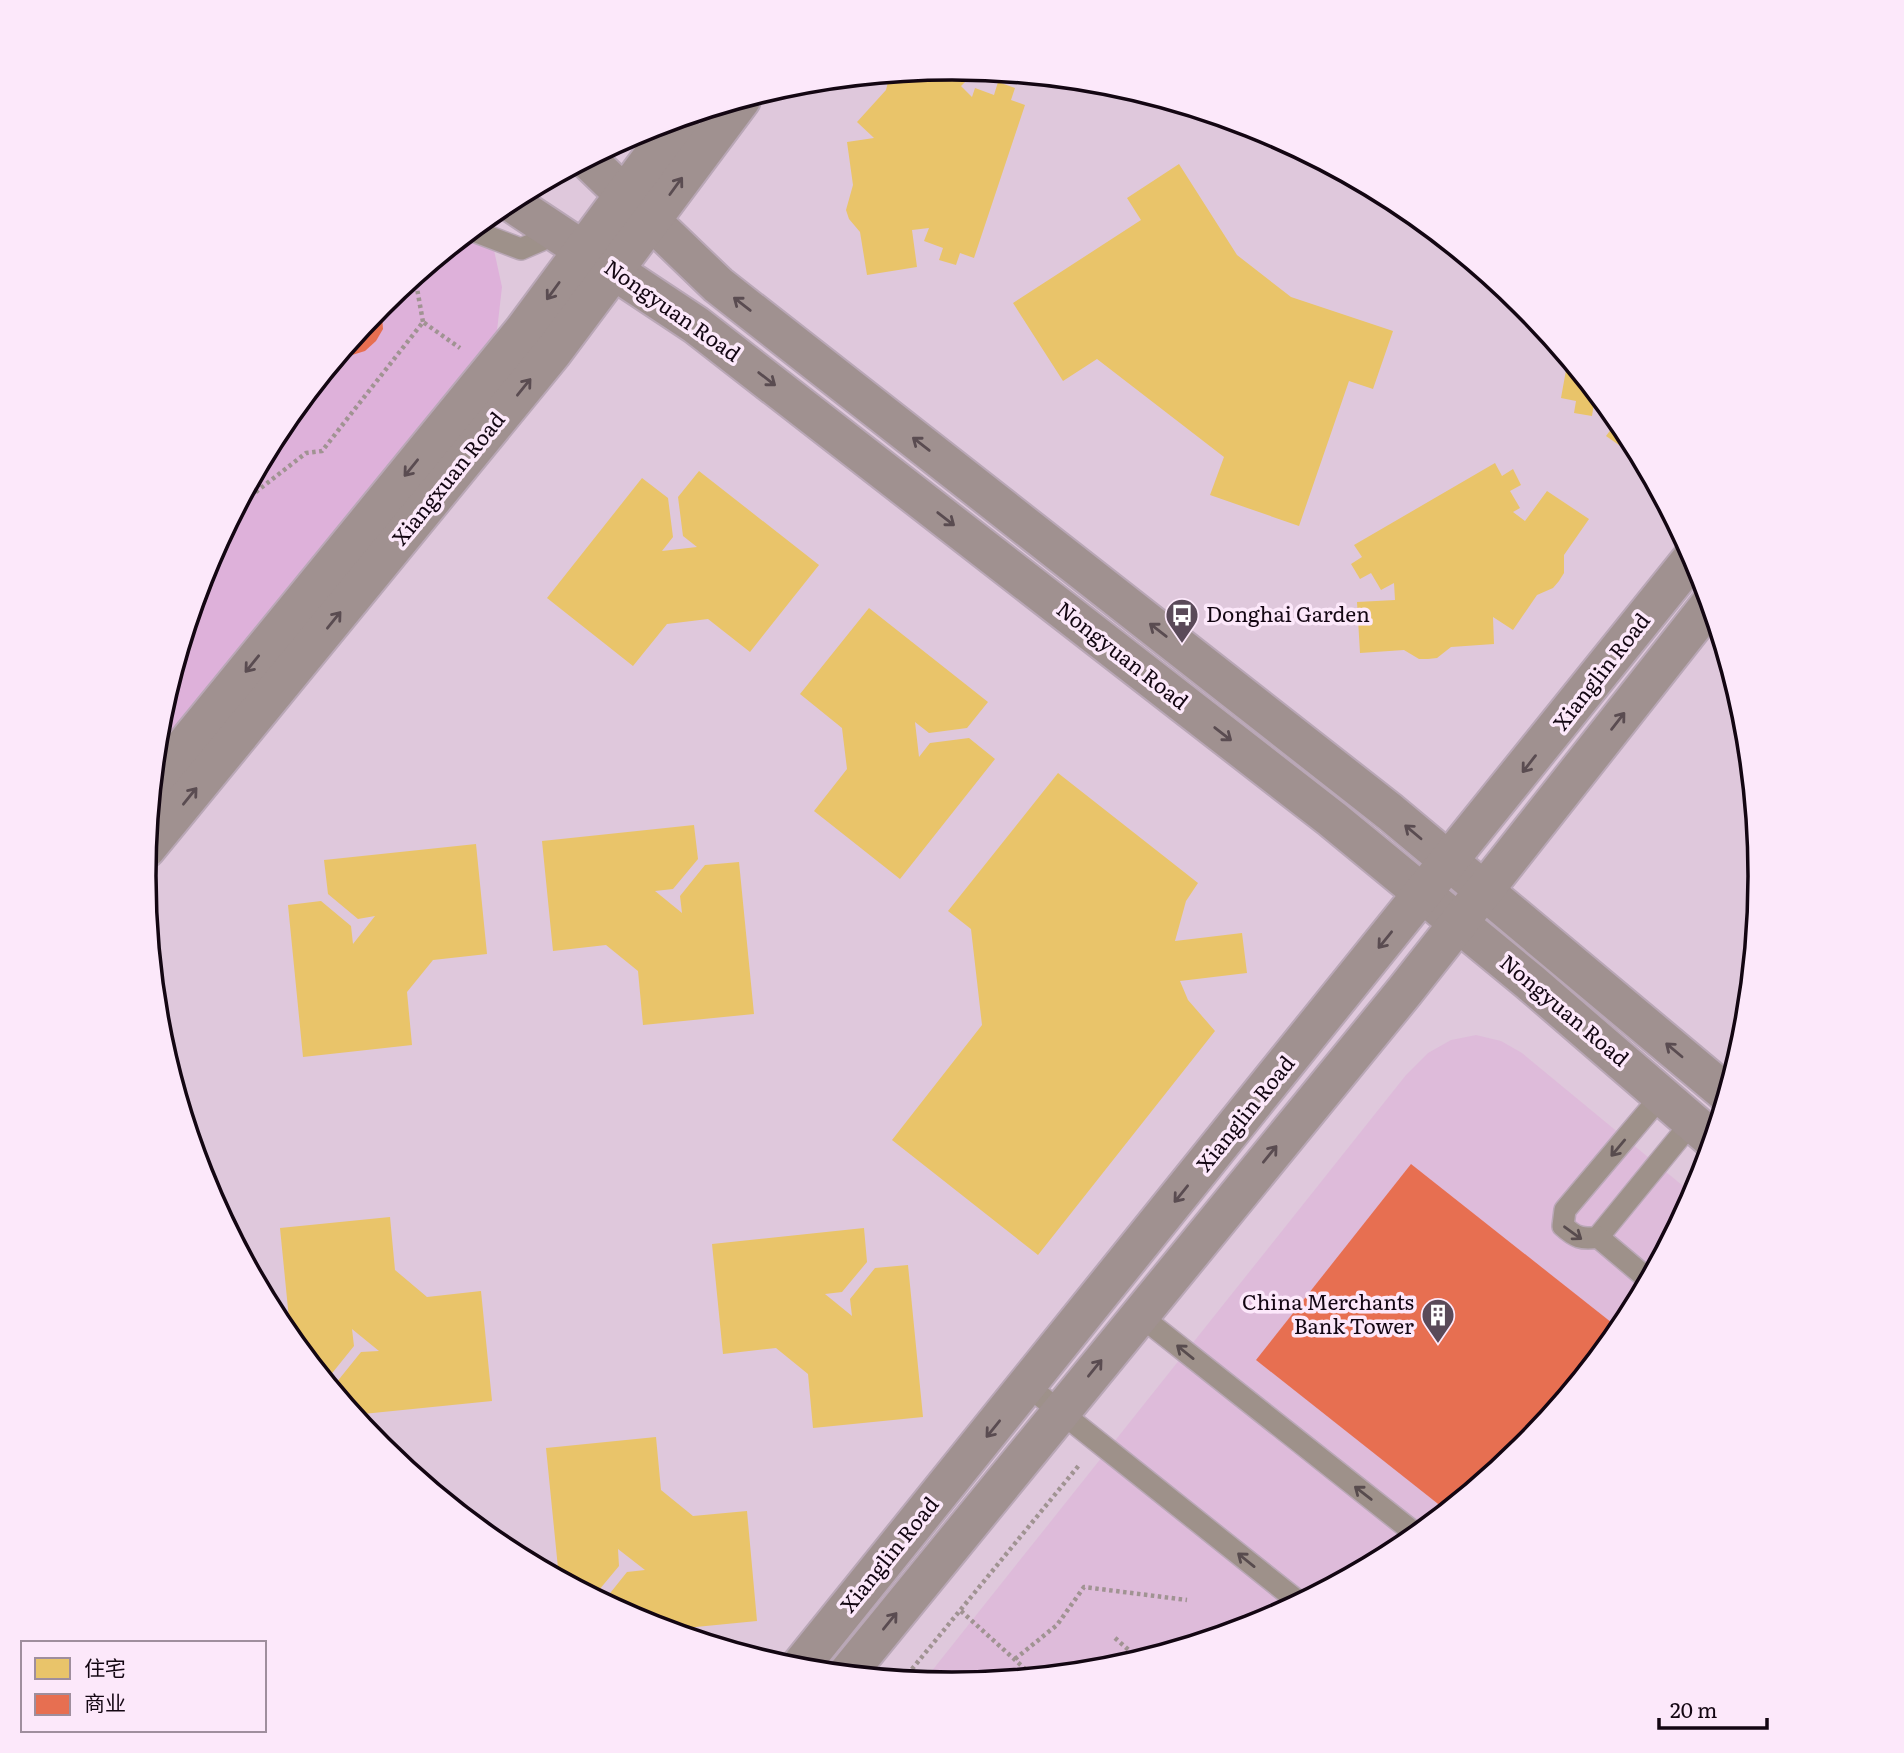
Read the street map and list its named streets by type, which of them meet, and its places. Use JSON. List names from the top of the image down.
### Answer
{
  "streets": {
    "street": ["Nongyuan Road", "Xiangxuan Road", "Xianglin Road"]
  },
  "crossings": [
    ["Nongyuan Road", "Xiangxuan Road"],
    ["Nongyuan Road", "Xianglin Road"]
  ],
  "places": {
    "bus stop": ["Donghai Garden"],
    "building": ["China Merchants Bank Tower"]
  },
  "legend": ["住宅", "商业"],
  "scale_bar": "20 m"
}
